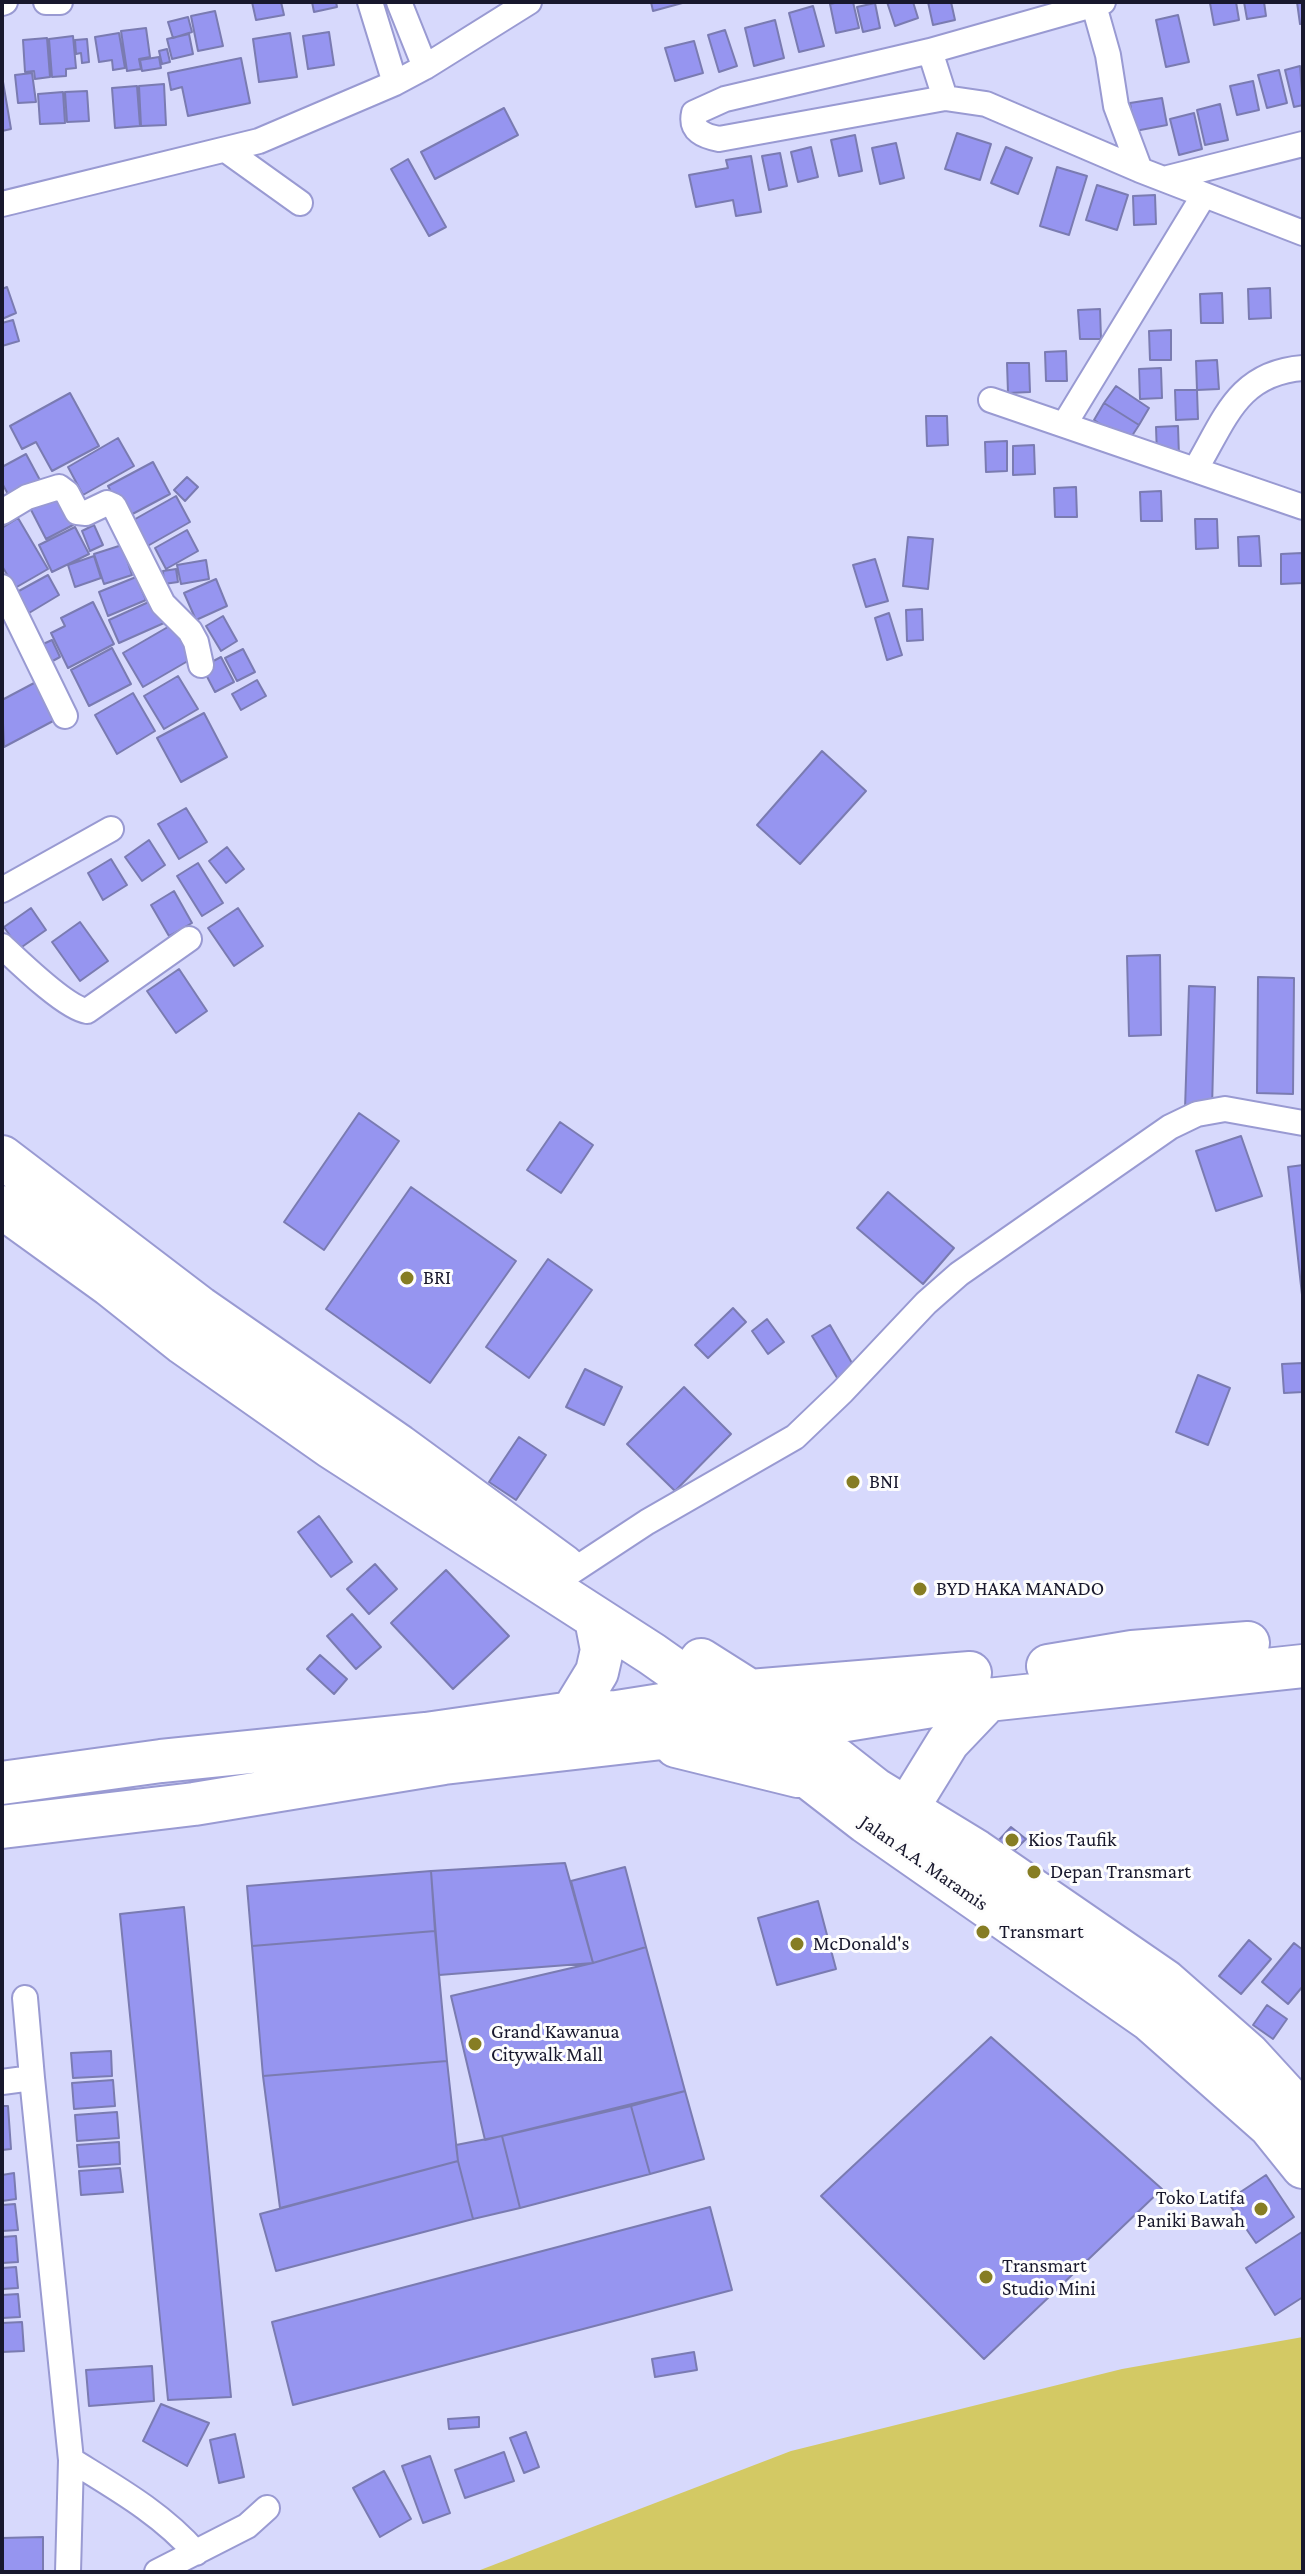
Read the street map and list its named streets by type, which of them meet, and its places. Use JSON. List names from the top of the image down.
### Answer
{
  "streets": {
    "highway": ["Jalan A.A. Maramis"]
  },
  "places": [
    "BRI",
    "BNI",
    "BYD HAKA MANADO",
    "Kios Taufik",
    "Depan Transmart",
    "Transmart",
    "McDonald's",
    "Grand Kawanua Citywalk Mall",
    "Toko Latifa Paniki Bawah",
    "Transmart Studio Mini"
  ]
}
